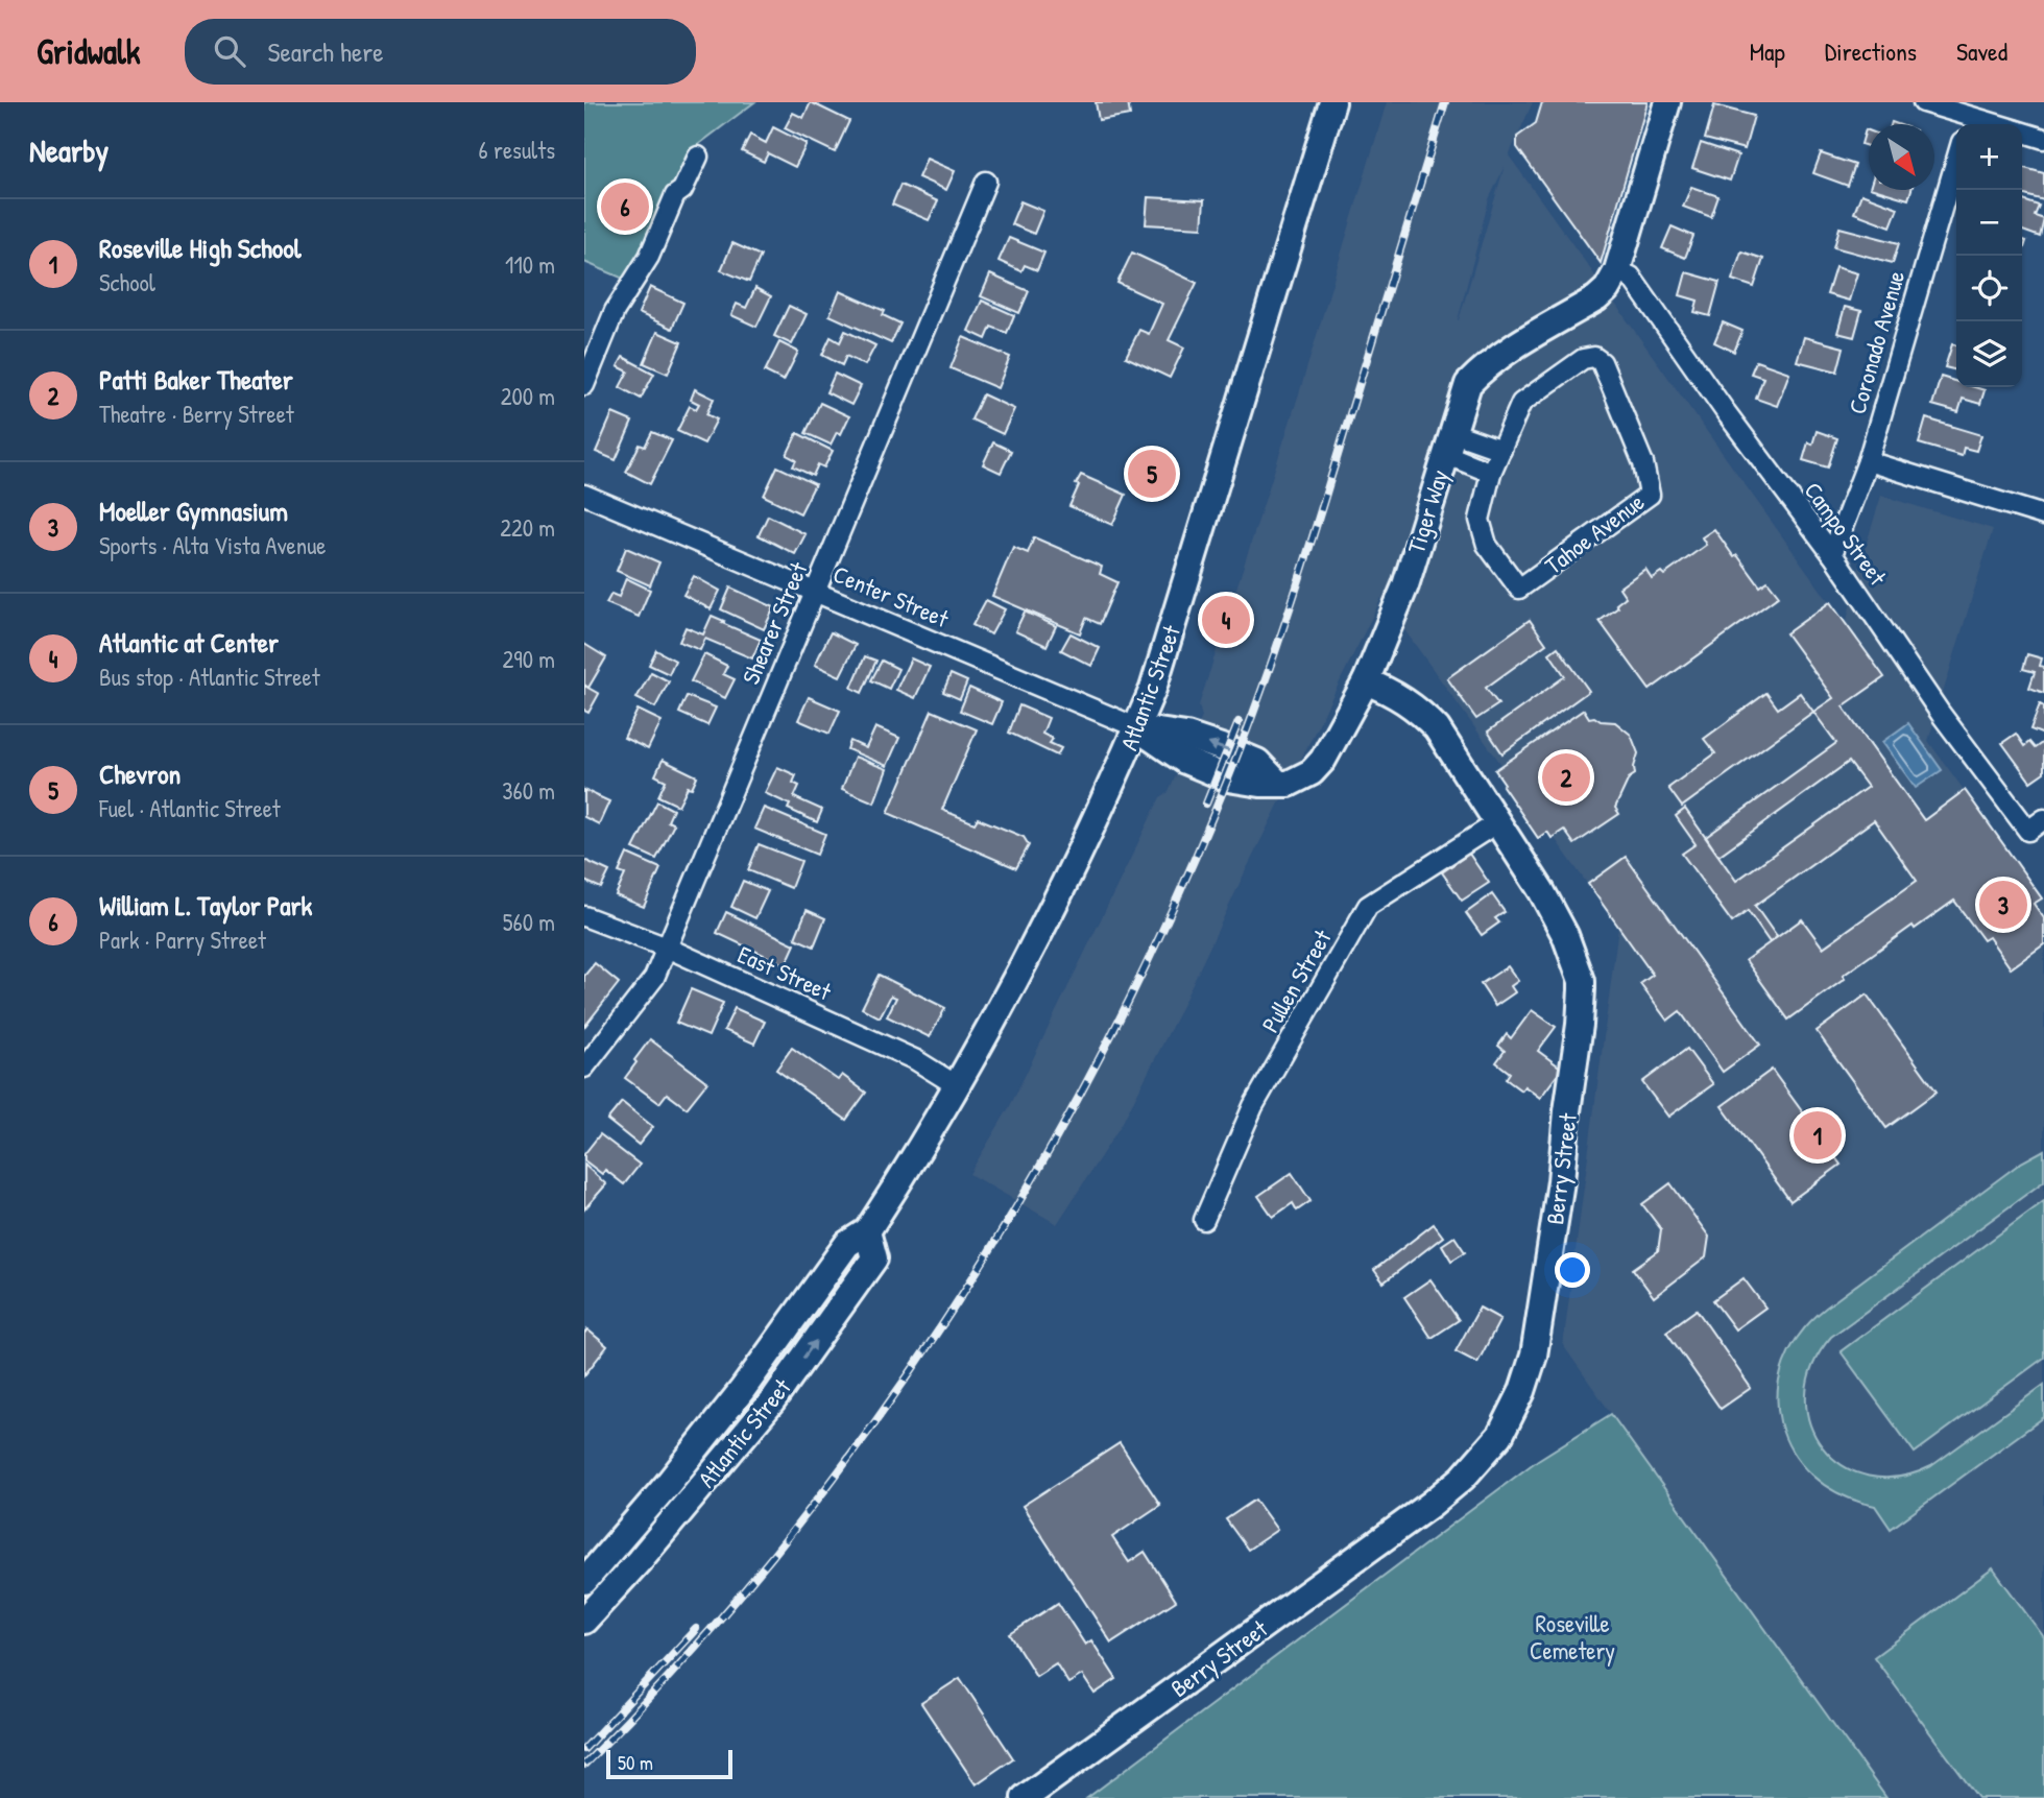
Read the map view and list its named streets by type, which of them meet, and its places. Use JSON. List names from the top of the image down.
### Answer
{
  "streets": {
    "main road": ["Tiger Way", "Atlantic Street", "Berry Street"],
    "street": [
      "Coronado Avenue",
      "Tahoe Avenue",
      "Campo Street",
      "Center Street",
      "Shearer Street",
      "East Street",
      "Pullen Street"
    ]
  },
  "crossings": [
    ["Coronado Avenue", "Campo Street"],
    ["Tiger Way", "Campo Street"],
    ["Tiger Way", "Center Street"],
    ["Tiger Way", "Atlantic Street"],
    ["Tiger Way", "Berry Street"],
    ["Center Street", "Shearer Street"],
    ["Center Street", "Atlantic Street"],
    ["Shearer Street", "East Street"],
    ["Atlantic Street", "East Street"],
    ["Pullen Street", "Berry Street"]
  ],
  "parks": ["Roseville Cemetery"],
  "scale_bar": "50 m",
  "north": "bottom right",
  "page": {
    "header": "Gridwalk",
    "search": "Search here",
    "nav": ["Map", "Directions", "Saved"],
    "heading": ["Nearby", "6 results"],
    "map_buttons": ["+", "−"],
    "pins": [
      "6",
      "5",
      "4",
      "2",
      "3",
      "1"
    ],
    "list": [
      {
        "mark": "1",
        "name": "Roseville High School",
        "note": "School",
        "value": "110 m"
      },
      {
        "mark": "2",
        "name": "Patti Baker Theater",
        "note": "Theatre · Berry Street",
        "value": "200 m"
      },
      {
        "mark": "3",
        "name": "Moeller Gymnasium",
        "note": "Sports · Alta Vista Avenue",
        "value": "220 m"
      },
      {
        "mark": "4",
        "name": "Atlantic at Center",
        "note": "Bus stop · Atlantic Street",
        "value": "290 m"
      },
      {
        "mark": "5",
        "name": "Chevron",
        "note": "Fuel · Atlantic Street",
        "value": "360 m"
      },
      {
        "mark": "6",
        "name": "William L. Taylor Park",
        "note": "Park · Parry Street",
        "value": "560 m"
      }
    ],
    "scale": "50 m"
  }
}
